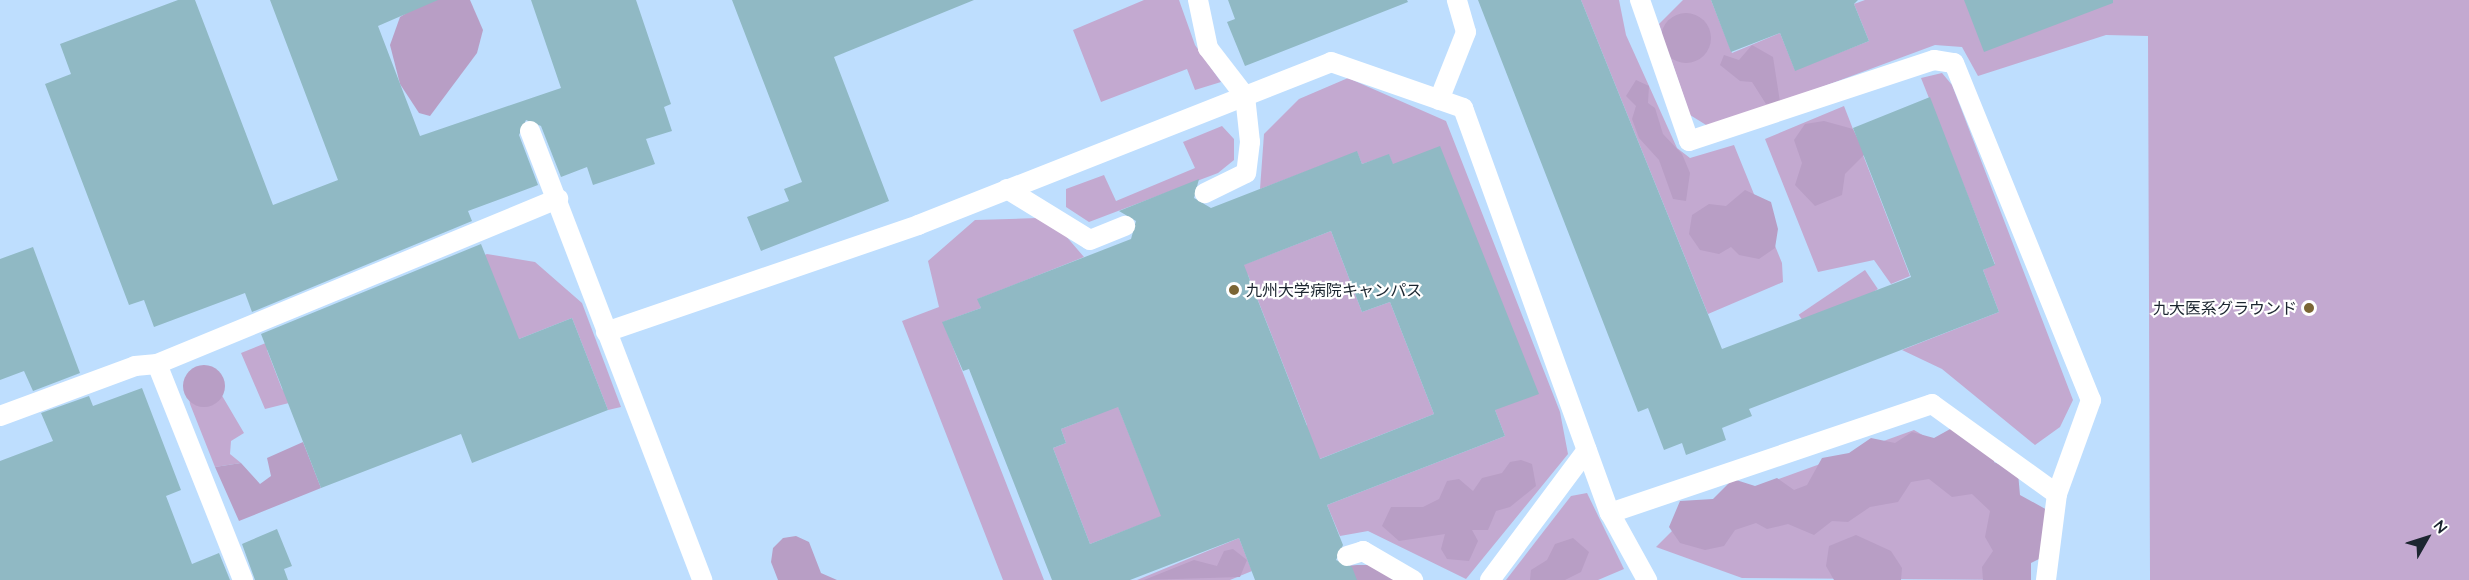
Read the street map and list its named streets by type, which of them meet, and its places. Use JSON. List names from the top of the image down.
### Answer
{
  "places": ["九州大学病院キャンパス", "九大医系グラウンド"],
  "north": "top right"
}
